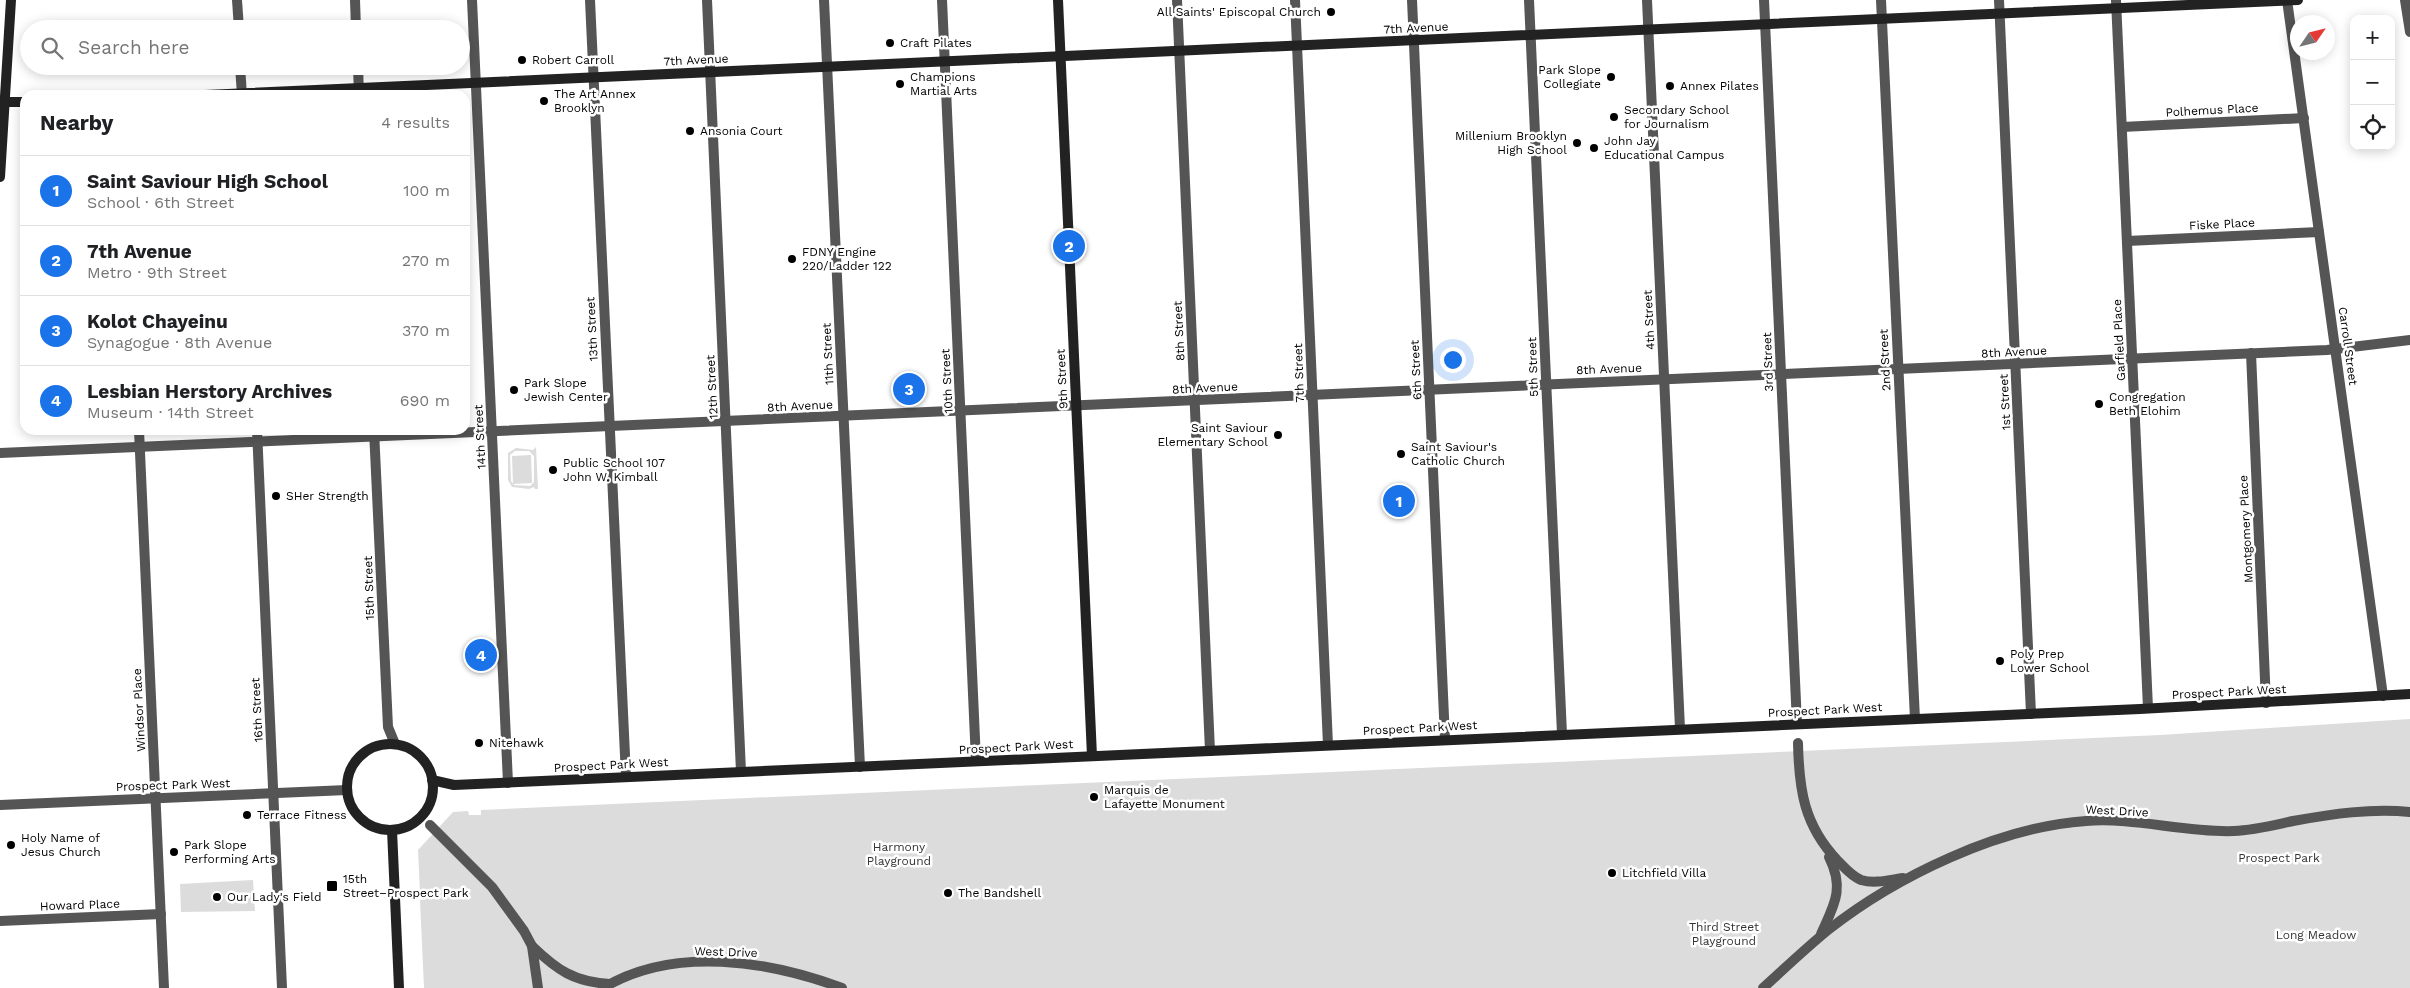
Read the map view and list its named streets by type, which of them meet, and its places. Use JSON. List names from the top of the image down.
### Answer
{
  "streets": {
    "street": [
      "7th Avenue",
      "Polhemus Place",
      "Fiske Place",
      "4th Street",
      "13th Street",
      "8th Street",
      "Garfield Place",
      "Carroll Street",
      "8th Avenue",
      "11th Street",
      "2nd Street",
      "3rd Street",
      "5th Street",
      "6th Street",
      "7th Street",
      "9th Street",
      "10th Street",
      "12th Street",
      "1st Street",
      "14th Street",
      "Montgomery Place",
      "15th Street",
      "Prospect Park West",
      "Windsor Place",
      "16th Street",
      "West Drive",
      "Howard Place"
    ]
  },
  "crossings": [
    ["7th Avenue", "4th Street"],
    ["7th Avenue", "13th Street"],
    ["7th Avenue", "8th Street"],
    ["7th Avenue", "Garfield Place"],
    ["7th Avenue", "Carroll Street"],
    ["7th Avenue", "11th Street"],
    ["7th Avenue", "2nd Street"],
    ["7th Avenue", "3rd Street"],
    ["7th Avenue", "5th Street"],
    ["7th Avenue", "6th Street"],
    ["7th Avenue", "7th Street"],
    ["7th Avenue", "9th Street"],
    ["7th Avenue", "10th Street"],
    ["7th Avenue", "12th Street"],
    ["7th Avenue", "1st Street"],
    ["7th Avenue", "14th Street"],
    ["Polhemus Place", "Garfield Place"],
    ["Polhemus Place", "Carroll Street"],
    ["Fiske Place", "Garfield Place"],
    ["Fiske Place", "Carroll Street"],
    ["4th Street", "8th Avenue"],
    ["4th Street", "Prospect Park West"],
    ["13th Street", "8th Avenue"],
    ["13th Street", "Prospect Park West"],
    ["8th Street", "8th Avenue"],
    ["8th Street", "Prospect Park West"],
    ["Garfield Place", "8th Avenue"],
    ["Garfield Place", "Prospect Park West"],
    ["Carroll Street", "8th Avenue"],
    ["Carroll Street", "Prospect Park West"],
    ["8th Avenue", "11th Street"],
    ["8th Avenue", "2nd Street"],
    ["8th Avenue", "3rd Street"],
    ["8th Avenue", "5th Street"],
    ["8th Avenue", "6th Street"],
    ["8th Avenue", "7th Street"],
    ["8th Avenue", "9th Street"],
    ["8th Avenue", "10th Street"],
    ["8th Avenue", "12th Street"],
    ["8th Avenue", "1st Street"],
    ["8th Avenue", "14th Street"],
    ["8th Avenue", "Montgomery Place"],
    ["8th Avenue", "Windsor Place"],
    ["8th Avenue", "16th Street"],
    ["11th Street", "Prospect Park West"],
    ["2nd Street", "Prospect Park West"],
    ["3rd Street", "Prospect Park West"],
    ["5th Street", "Prospect Park West"],
    ["6th Street", "Prospect Park West"],
    ["7th Street", "Prospect Park West"],
    ["9th Street", "Prospect Park West"],
    ["10th Street", "Prospect Park West"],
    ["12th Street", "Prospect Park West"],
    ["1st Street", "Prospect Park West"],
    ["14th Street", "Prospect Park West"],
    ["Montgomery Place", "Prospect Park West"],
    ["15th Street", "Prospect Park West"],
    ["Prospect Park West", "Windsor Place"],
    ["Prospect Park West", "16th Street"],
    ["Windsor Place", "Howard Place"]
  ],
  "parks": [
    "Harmony Playground",
    "Prospect Park",
    "Third Street Playground",
    "Long Meadow"
  ],
  "places": {
    "other": [
      "All Saints' Episcopal Church",
      "Craft Pilates",
      "Robert Carroll",
      "Park Slope Collegiate",
      "Champions Martial Arts",
      "Annex Pilates",
      "The Art Annex Brooklyn",
      "Secondary School for Journalism",
      "Ansonia Court",
      "Millenium Brooklyn High School",
      "John Jay Educational Campus",
      "FDNY Engine 220/Ladder 122",
      "Park Slope Jewish Center",
      "Congregation Beth Elohim",
      "Saint Saviour Elementary School",
      "Saint Saviour's Catholic Church",
      "Public School 107 John W. Kimball",
      "SHer Strength",
      "Poly Prep Lower School",
      "Nitehawk",
      "Marquis de Lafayette Monument",
      "Terrace Fitness",
      "Holy Name of Jesus Church",
      "Park Slope Performing Arts",
      "Litchfield Villa",
      "The Bandshell",
      "Our Lady's Field"
    ],
    "transit": ["15th Street–Prospect Park"]
  },
  "north": "top right",
  "page": {
    "map_buttons": ["+", "−"],
    "search": "Search here",
    "heading": ["Nearby", "4 results"],
    "list": [
      {
        "mark": "1",
        "name": "Saint Saviour High School",
        "note": "School · 6th Street",
        "value": "100 m"
      },
      {
        "mark": "2",
        "name": "7th Avenue",
        "note": "Metro · 9th Street",
        "value": "270 m"
      },
      {
        "mark": "3",
        "name": "Kolot Chayeinu",
        "note": "Synagogue · 8th Avenue",
        "value": "370 m"
      },
      {
        "mark": "4",
        "name": "Lesbian Herstory Archives",
        "note": "Museum · 14th Street",
        "value": "690 m"
      }
    ],
    "pins": [
      "2",
      "3",
      "1",
      "4"
    ]
  }
}
